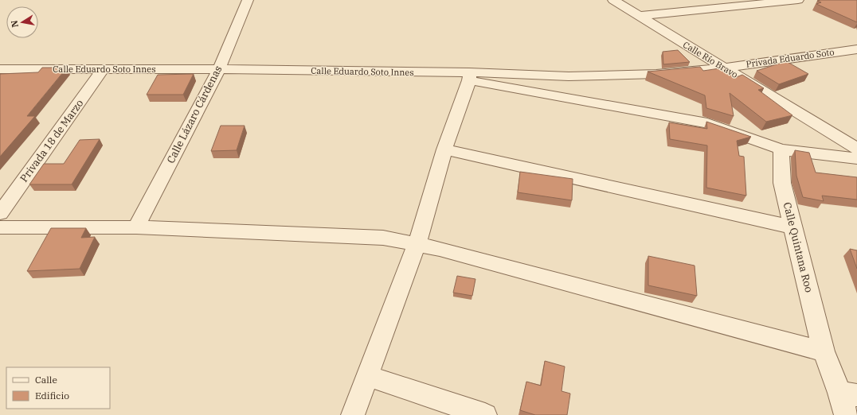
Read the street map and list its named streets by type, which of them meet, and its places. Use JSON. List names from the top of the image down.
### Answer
{
  "streets": {
    "street": [
      "Privada Eduardo Soto",
      "Calle Río Bravo",
      "Calle Eduardo Soto Innes",
      "Calle Lázaro Cárdenas",
      "Privada 18 de Marzo",
      "Calle Quintana Roo"
    ]
  },
  "crossings": [
    ["Privada Eduardo Soto", "Calle Río Bravo"],
    ["Privada Eduardo Soto", "Calle Eduardo Soto Innes"],
    ["Calle Río Bravo", "Calle Eduardo Soto Innes"],
    ["Calle Eduardo Soto Innes", "Calle Lázaro Cárdenas"],
    ["Calle Eduardo Soto Innes", "Privada 18 de Marzo"]
  ],
  "legend": ["Calle", "Edificio"],
  "north": "left"
}
